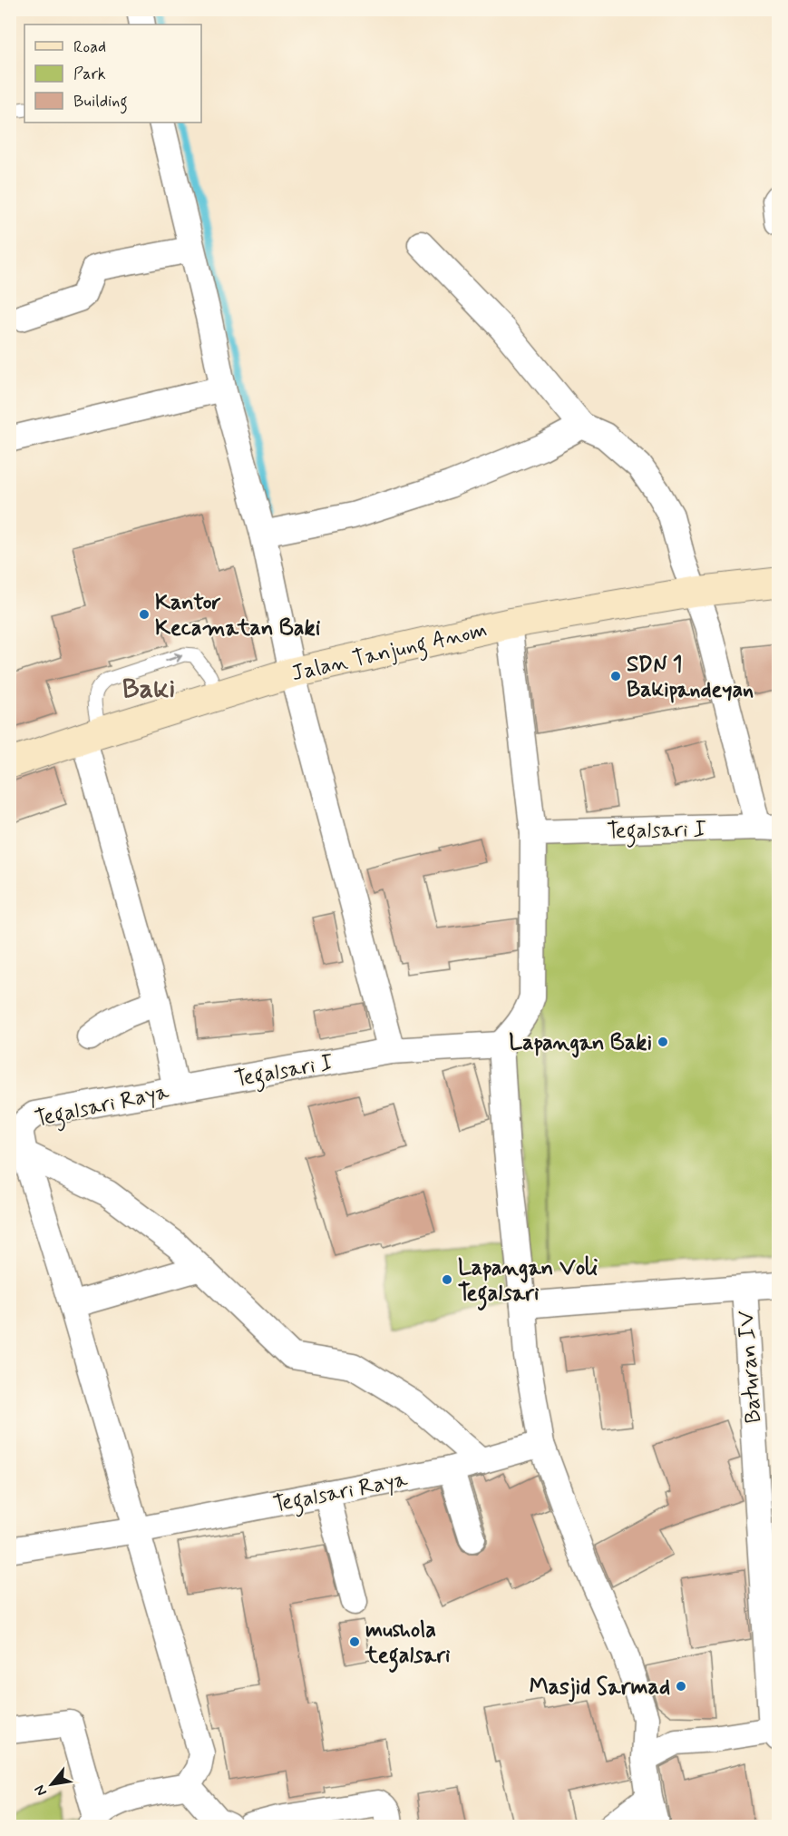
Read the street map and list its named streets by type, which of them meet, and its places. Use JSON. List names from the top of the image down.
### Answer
{
  "streets": {
    "main road": ["Jalan Tanjung Anom"],
    "street": ["Tegalsari I", "Tegalsari Raya", "Baturan IV"]
  },
  "crossings": [
    ["Jalan Tanjung Anom", "Tegalsari I"],
    ["Jalan Tanjung Anom", "Tegalsari Raya"],
    ["Tegalsari I", "Tegalsari Raya"]
  ],
  "districts": ["Baki"],
  "places": [
    "Kantor Kecamatan Baki",
    "SDN 1 Bakipandeyan",
    "Lapangan Baki",
    "Lapangan Voli Tegalsari",
    "mushola tegalsari",
    "Masjid Sarmad"
  ],
  "legend": ["Road", "Park", "Building"],
  "north": "bottom left"
}
